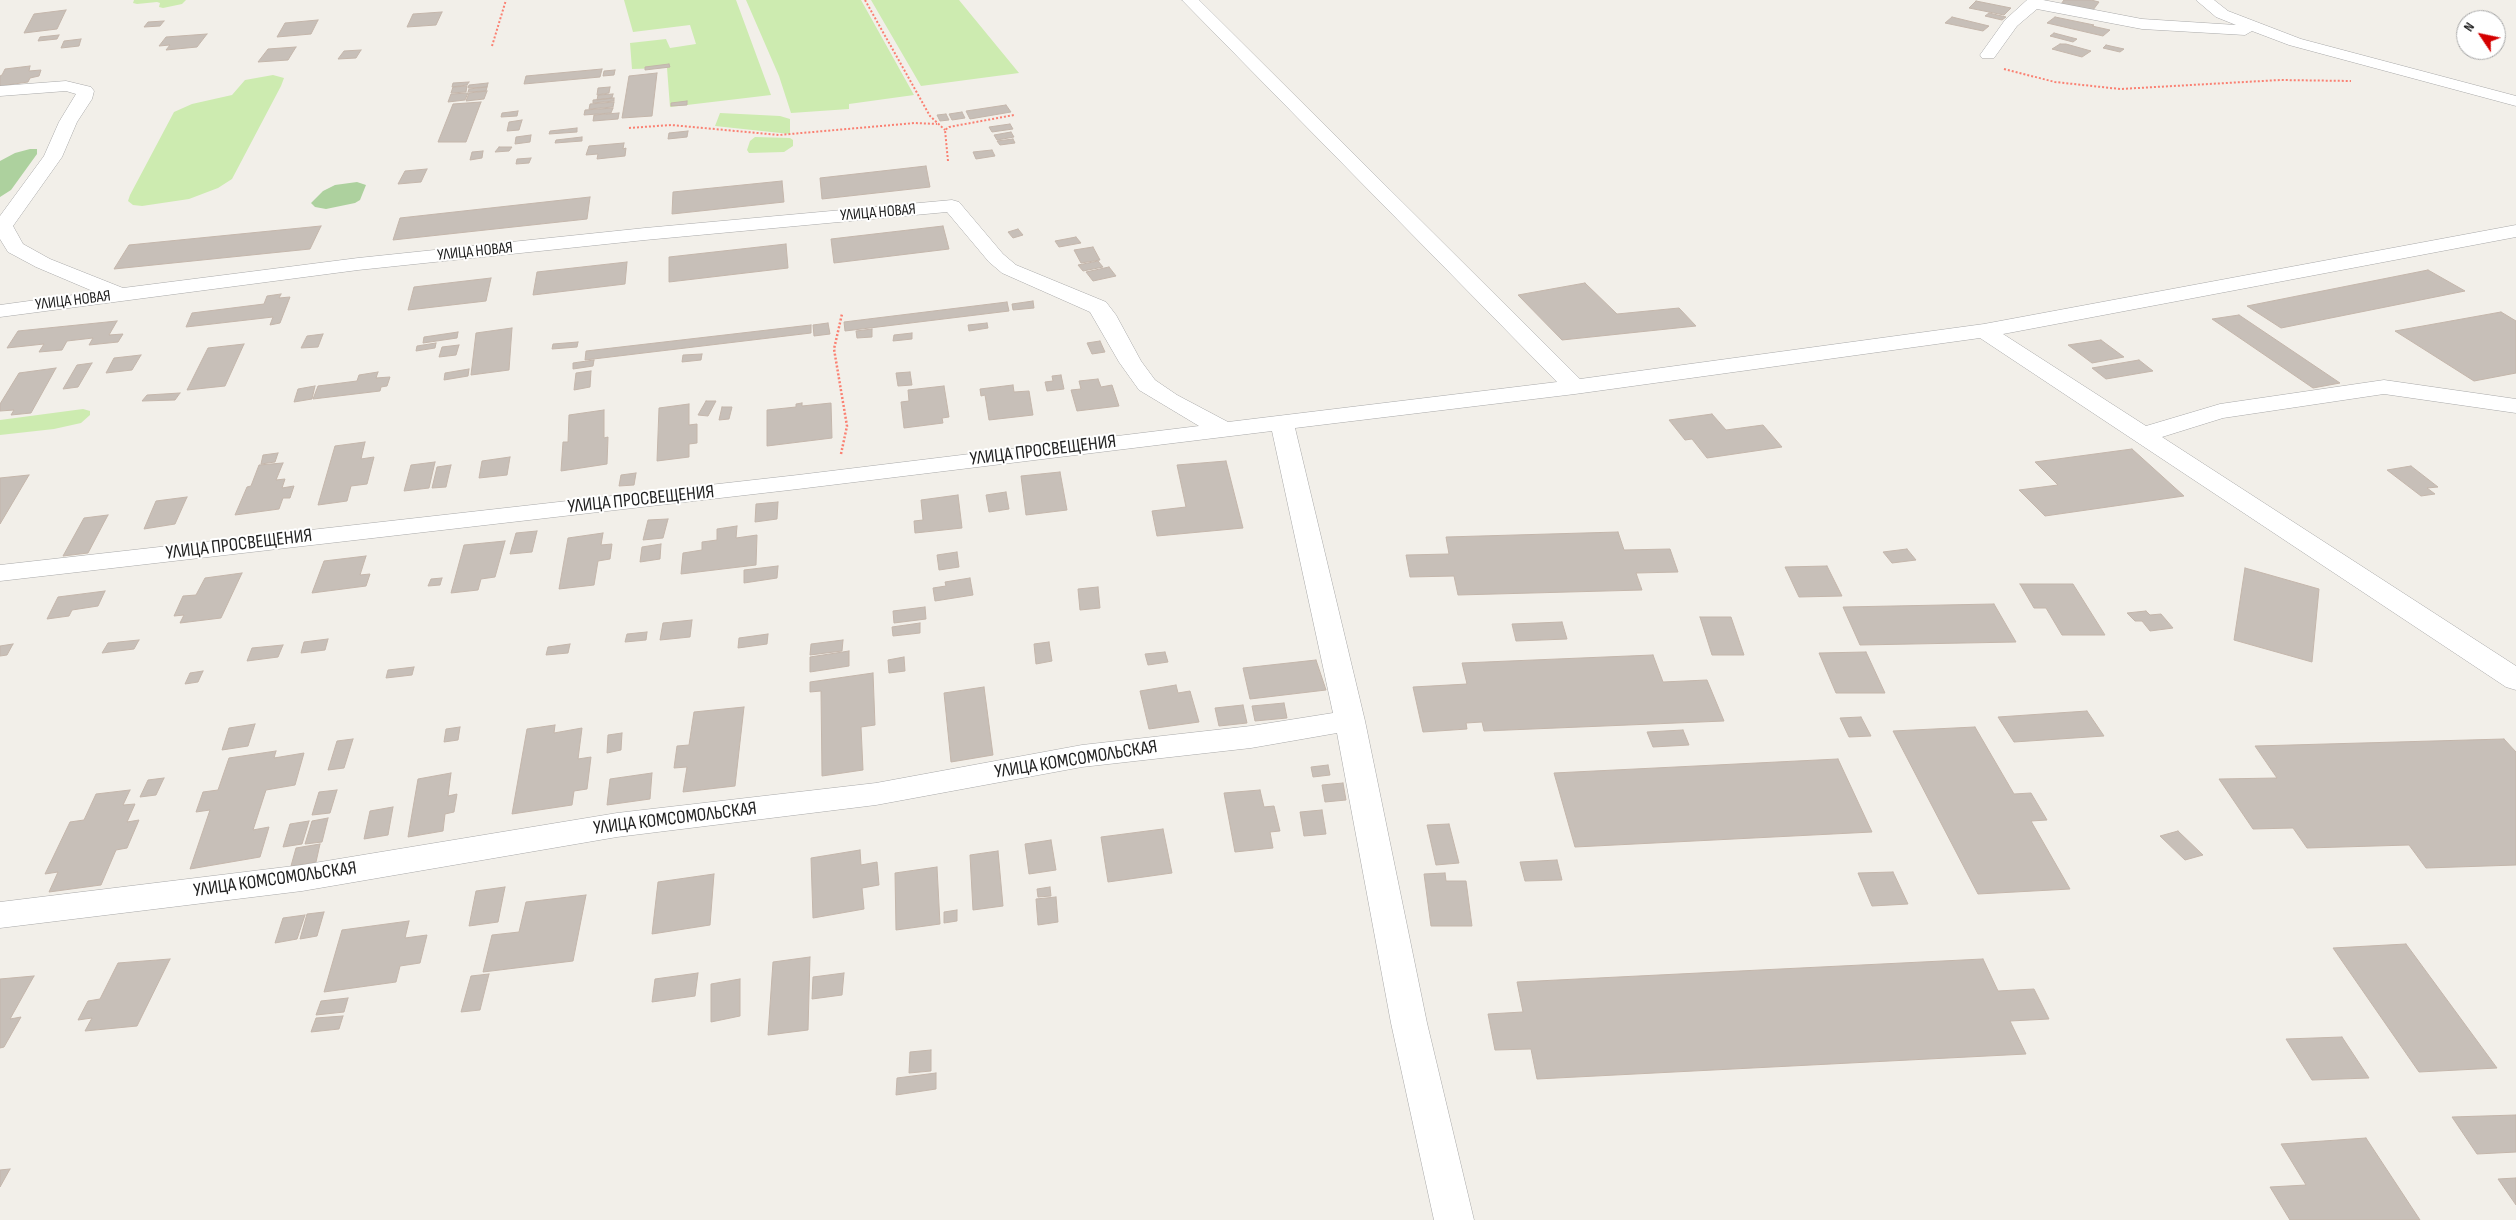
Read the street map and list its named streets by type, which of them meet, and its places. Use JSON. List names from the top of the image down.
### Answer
{
  "streets": {
    "street": ["УЛИЦА НОВАЯ", "УЛИЦА ПРОСВЕЩЕНИЯ", "УЛИЦА КОМСОМОЛЬСКАЯ"]
  },
  "crossings": [
    ["УЛИЦА НОВАЯ", "УЛИЦА ПРОСВЕЩЕНИЯ"]
  ],
  "north": "top left"
}
